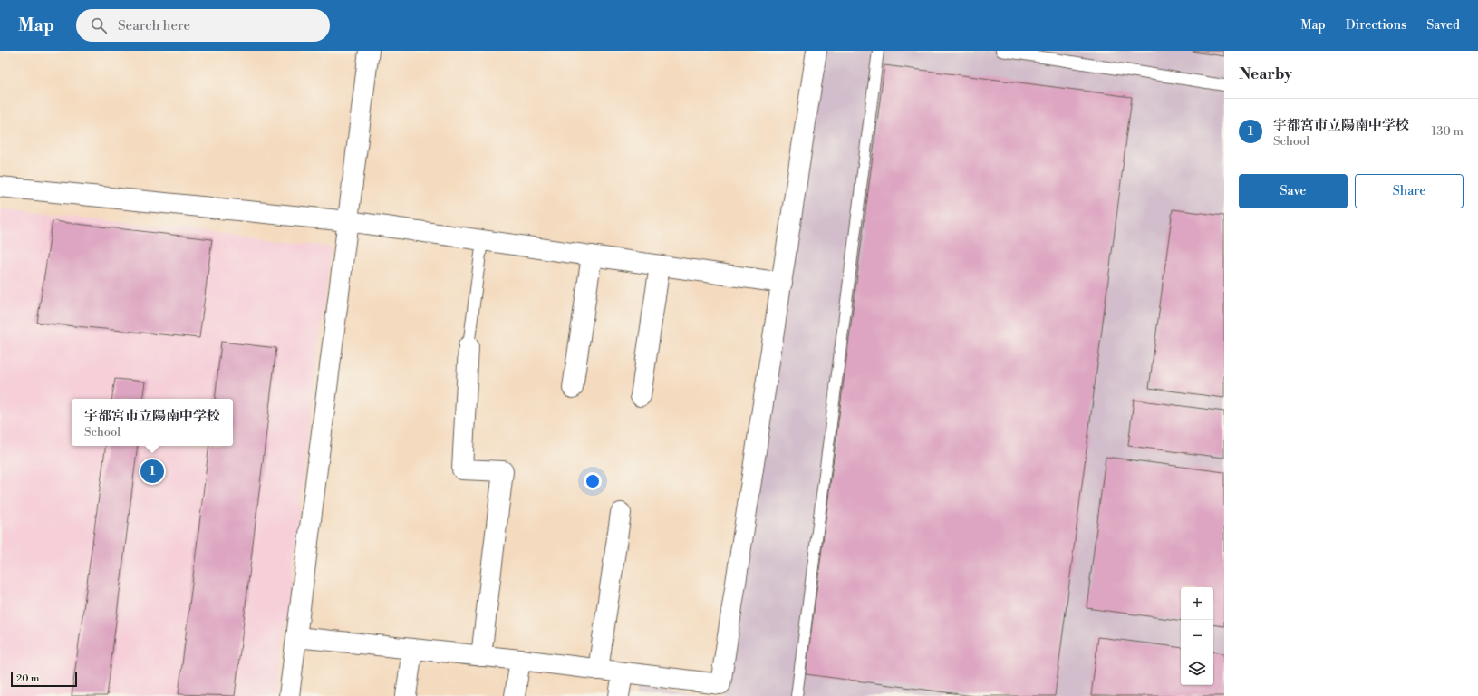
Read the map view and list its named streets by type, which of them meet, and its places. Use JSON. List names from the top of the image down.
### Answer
{
  "scale_bar": "20 m",
  "page": {
    "header": "Map",
    "search": "Search here",
    "nav": ["Map", "Directions", "Saved"],
    "heading": "Nearby",
    "list": [
      {
        "mark": "1",
        "name": "宇都宮市立陽南中学校",
        "note": "School",
        "value": "130 m"
      }
    ],
    "buttons": ["Save", "Share"],
    "popup": ["宇都宮市立陽南中学校", "School"],
    "pins": "1",
    "map_buttons": ["+", "−"],
    "scale": "20 m"
  }
}
